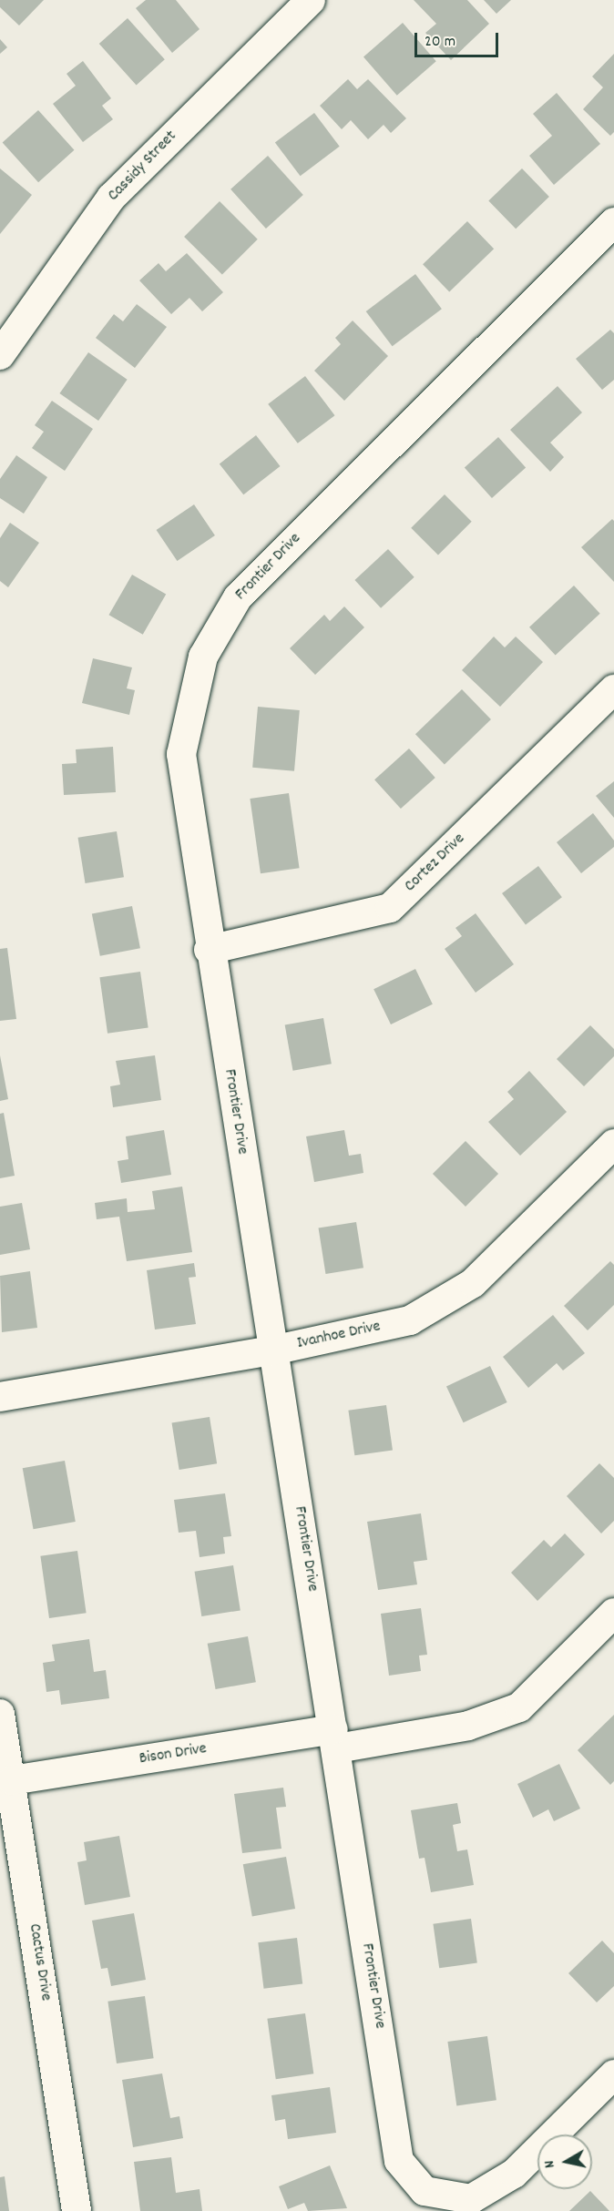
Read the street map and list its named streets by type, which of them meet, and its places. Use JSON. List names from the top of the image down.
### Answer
{
  "streets": {
    "street": [
      "Cassidy Street",
      "Frontier Drive",
      "Cortez Drive",
      "Ivanhoe Drive",
      "Bison Drive",
      "Cactus Drive"
    ]
  },
  "crossings": [
    ["Frontier Drive", "Cortez Drive"],
    ["Frontier Drive", "Ivanhoe Drive"],
    ["Frontier Drive", "Bison Drive"],
    ["Bison Drive", "Cactus Drive"]
  ],
  "scale_bar": "20 m",
  "north": "left"
}
